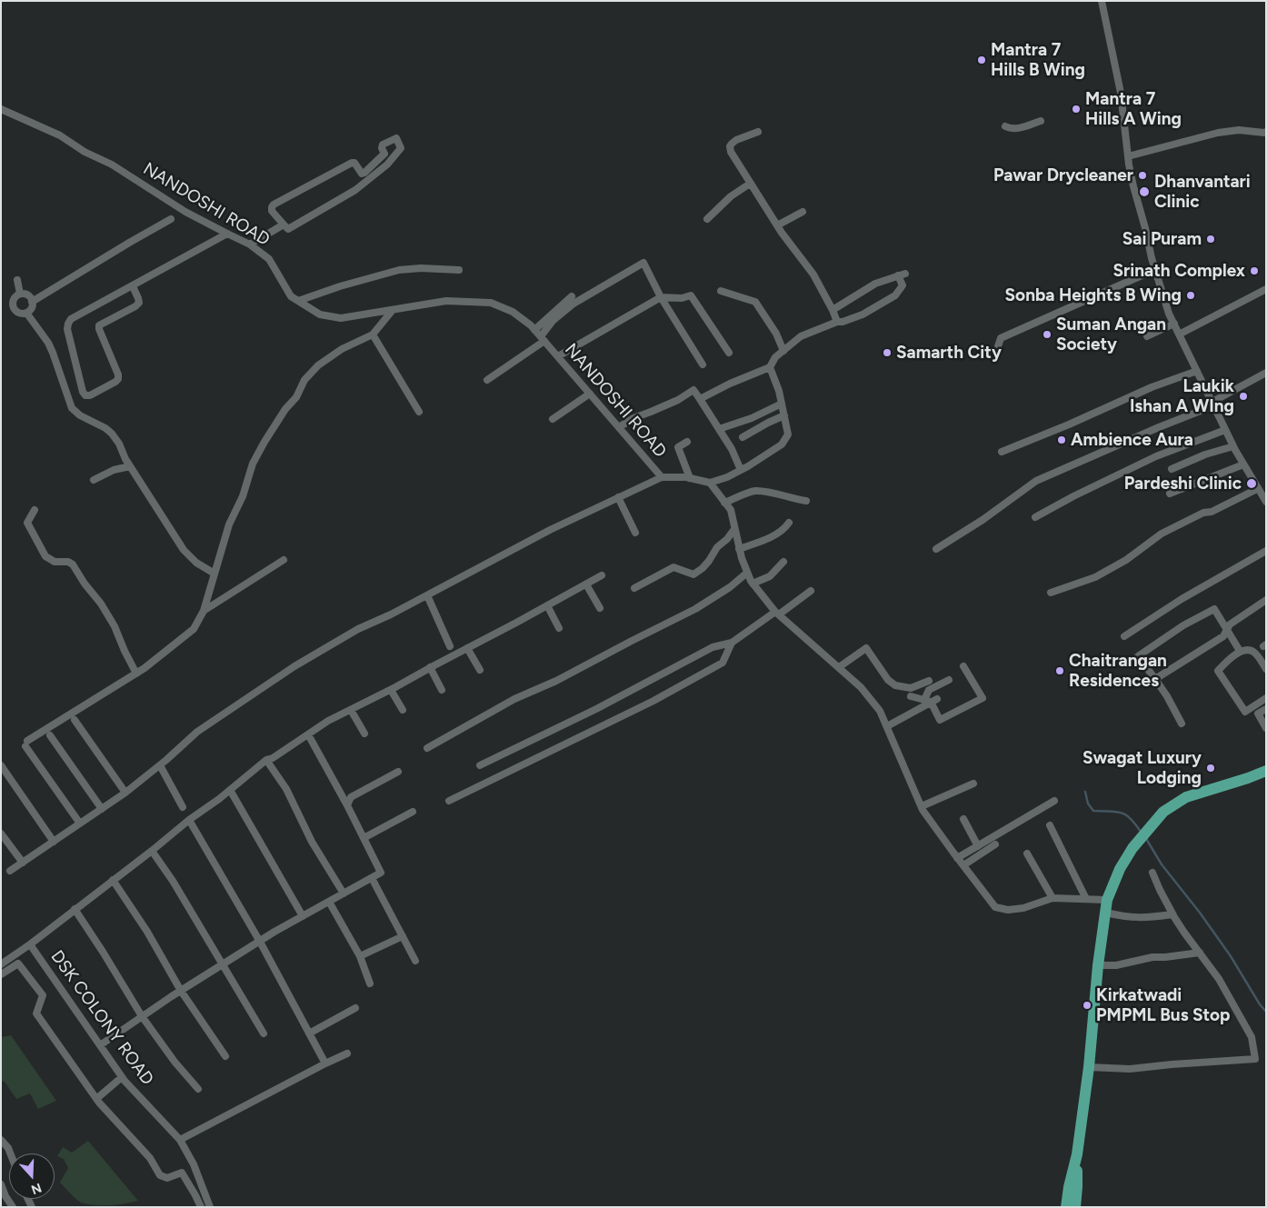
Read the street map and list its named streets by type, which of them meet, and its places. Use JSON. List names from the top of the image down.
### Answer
{
  "streets": {
    "street": ["NANDOSHI ROAD", "DSK COLONY ROAD"]
  },
  "places": [
    "Mantra 7 Hills B Wing",
    "Mantra 7 Hills A Wing",
    "Pawar Drycleaner",
    "Dhanvantari Clinic",
    "Sai Puram",
    "Srinath Complex",
    "Sonba Heights B Wing",
    "Suman Angan Society",
    "Samarth City",
    "Laukik Ishan A WIng",
    "Ambience Aura",
    "Pardeshi Clinic",
    "Chaitrangan Residences",
    "Swagat Luxury Lodging",
    "Kirkatwadi PMPML Bus Stop"
  ],
  "north": "bottom"
}
